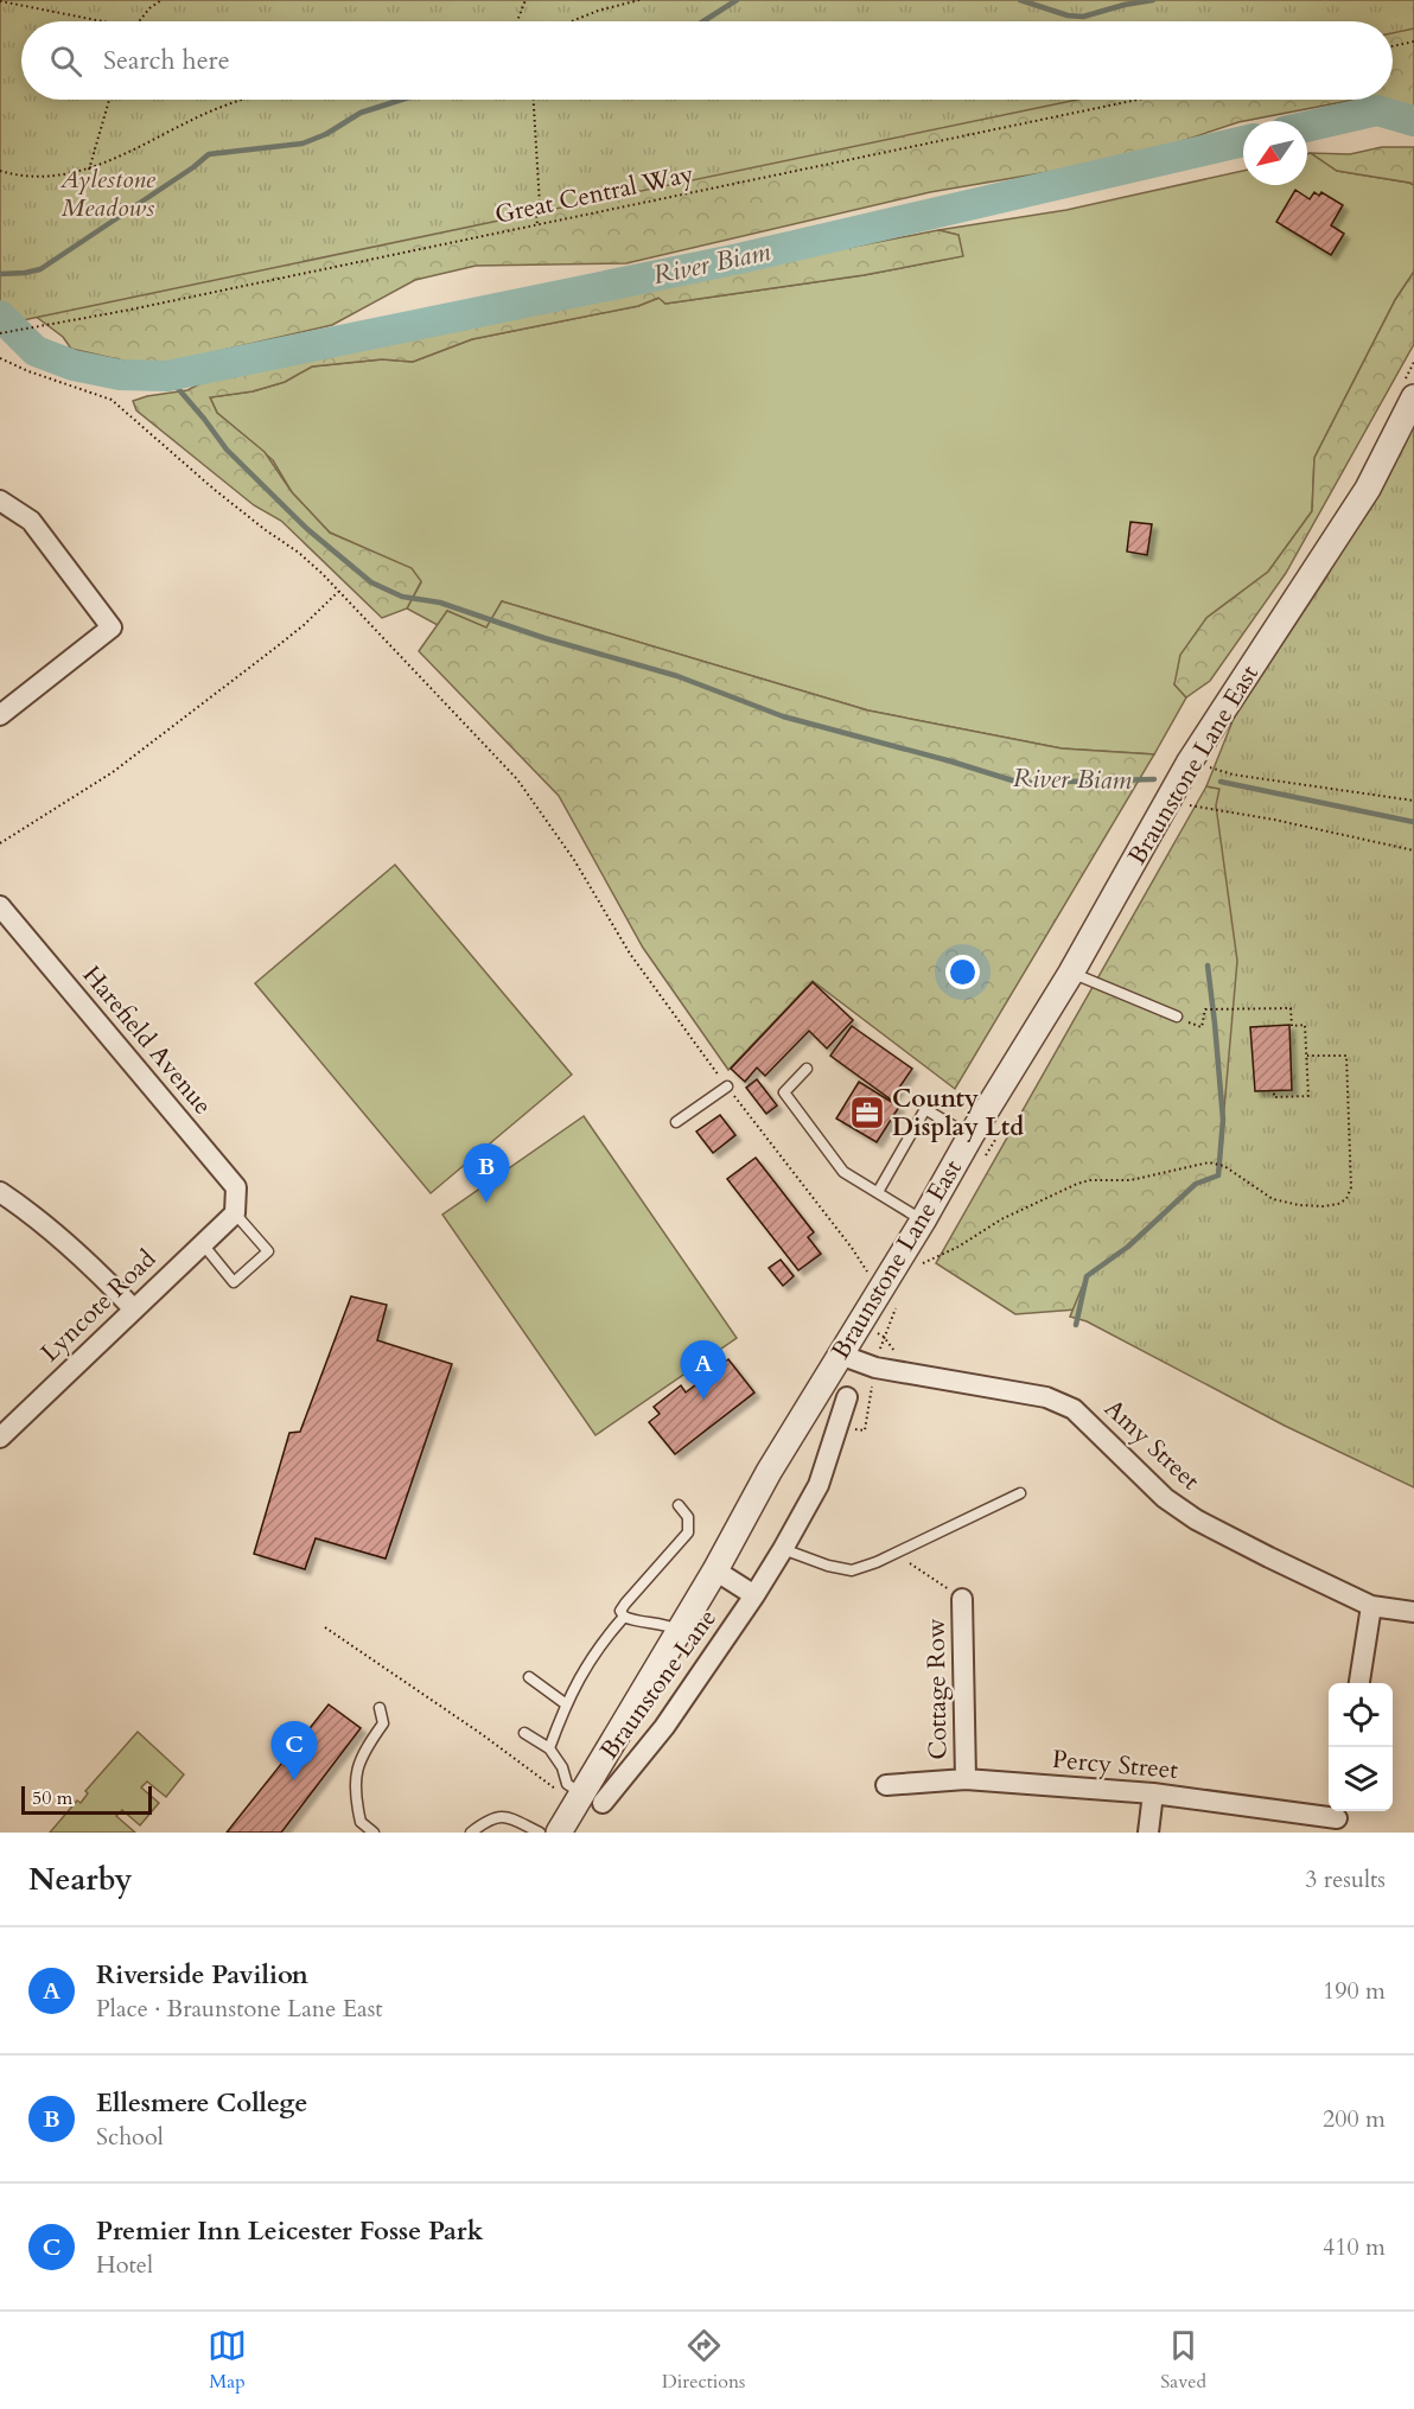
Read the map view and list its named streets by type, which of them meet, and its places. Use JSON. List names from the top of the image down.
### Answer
{
  "streets": {
    "street": [
      "Braunstone Lane East",
      "Harefield Avenue",
      "Lyncote Road",
      "Amy Street",
      "Braunstone Lane",
      "Cottage Row",
      "Percy Street"
    ],
    "path": ["Great Central Way"]
  },
  "crossings": [
    ["Braunstone Lane East", "Amy Street"],
    ["Braunstone Lane East", "Braunstone Lane"],
    ["Harefield Avenue", "Lyncote Road"],
    ["Cottage Row", "Percy Street"]
  ],
  "water": ["River Biam"],
  "parks": ["Aylestone Meadows"],
  "places": {
    "office": ["County Display Ltd"]
  },
  "scale_bar": "50 m",
  "north": "bottom left",
  "page": {
    "search": "Search here",
    "pins": ["B", "A", "C"],
    "scale": "50 m",
    "heading": ["Nearby", "3 results"],
    "list": [
      {
        "mark": "A",
        "name": "Riverside Pavilion",
        "note": "Place · Braunstone Lane East",
        "value": "190 m"
      },
      {
        "mark": "B",
        "name": "Ellesmere College",
        "note": "School",
        "value": "200 m"
      },
      {
        "mark": "C",
        "name": "Premier Inn Leicester Fosse Park",
        "note": "Hotel",
        "value": "410 m"
      }
    ],
    "nav": ["Map", "Directions", "Saved"]
  }
}
